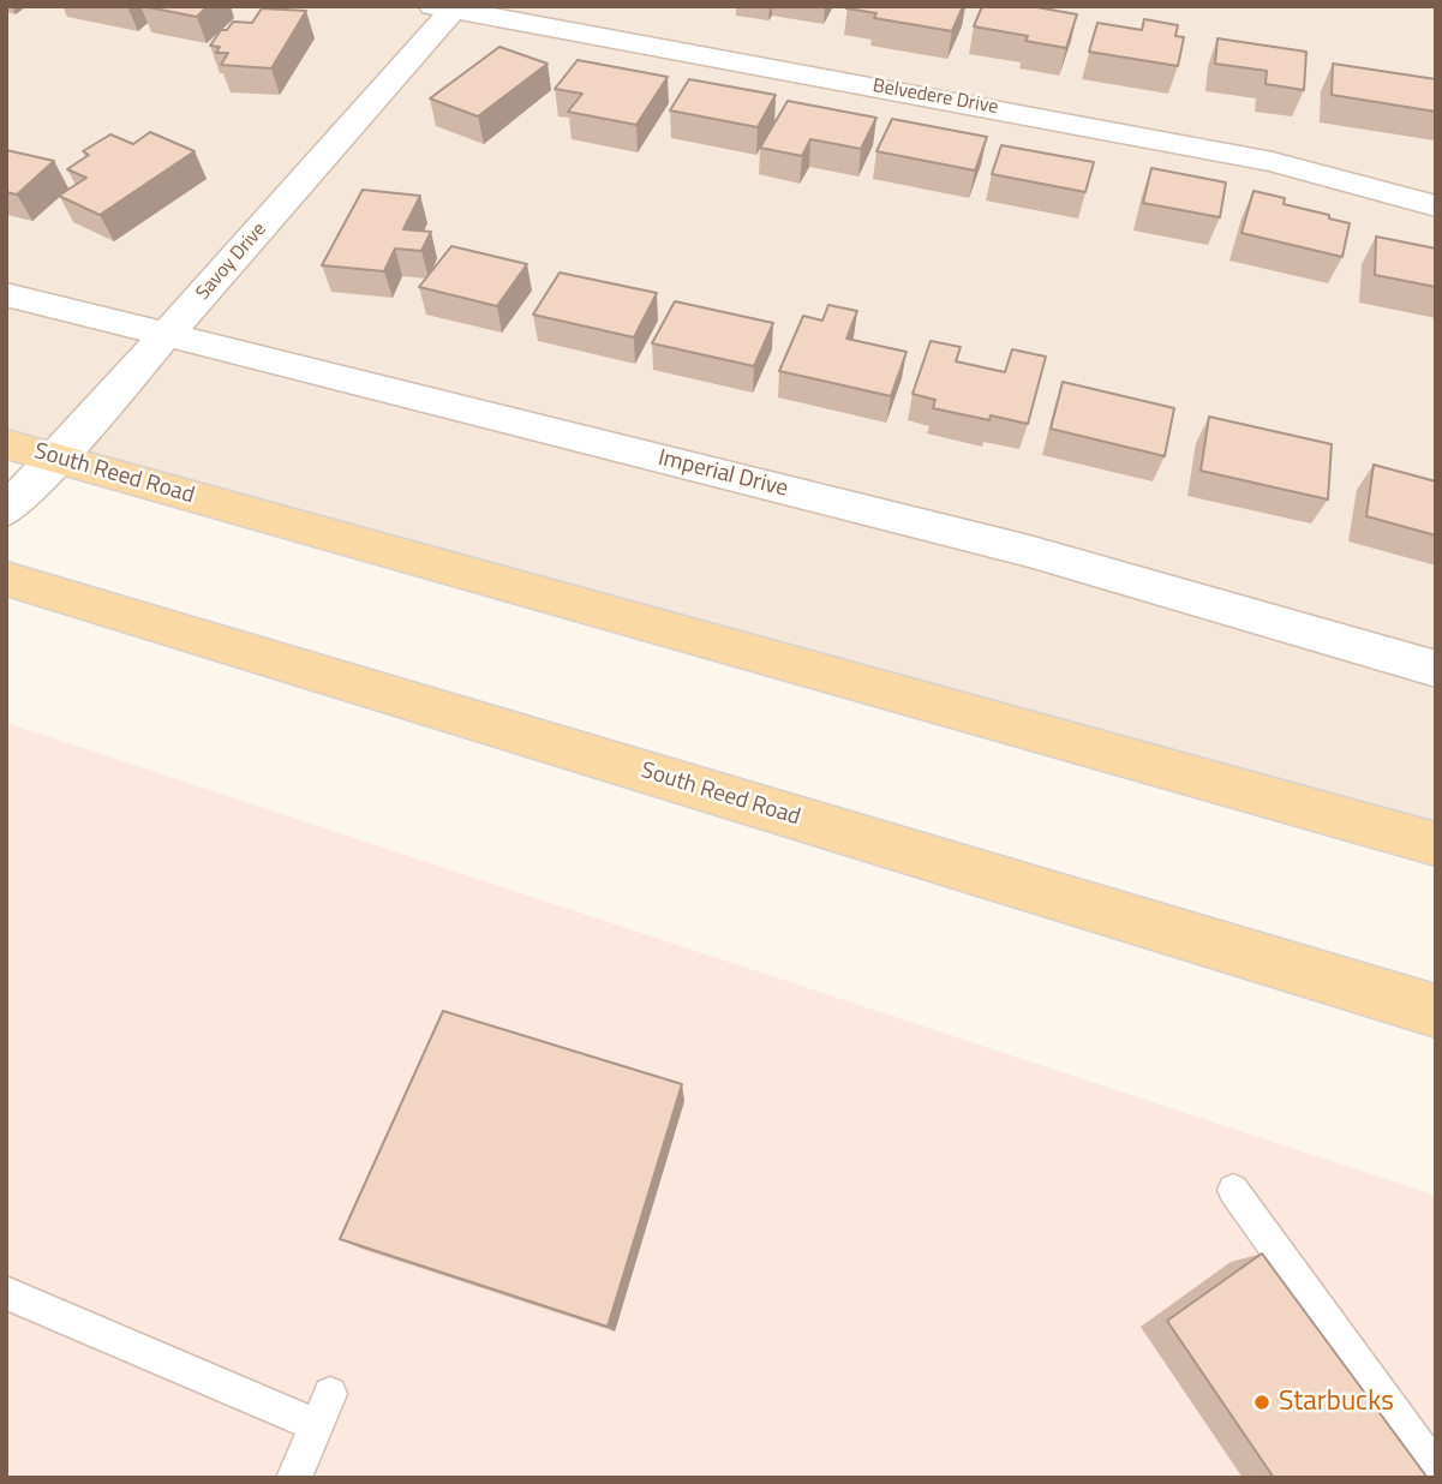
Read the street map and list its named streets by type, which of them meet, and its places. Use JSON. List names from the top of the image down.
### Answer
{
  "streets": {
    "main road": ["South Reed Road"],
    "street": ["Belvedere Drive", "Savoy Drive", "Imperial Drive"]
  },
  "crossings": [
    ["Belvedere Drive", "Savoy Drive"],
    ["Savoy Drive", "South Reed Road"],
    ["Savoy Drive", "Imperial Drive"]
  ],
  "places": ["Starbucks"]
}
